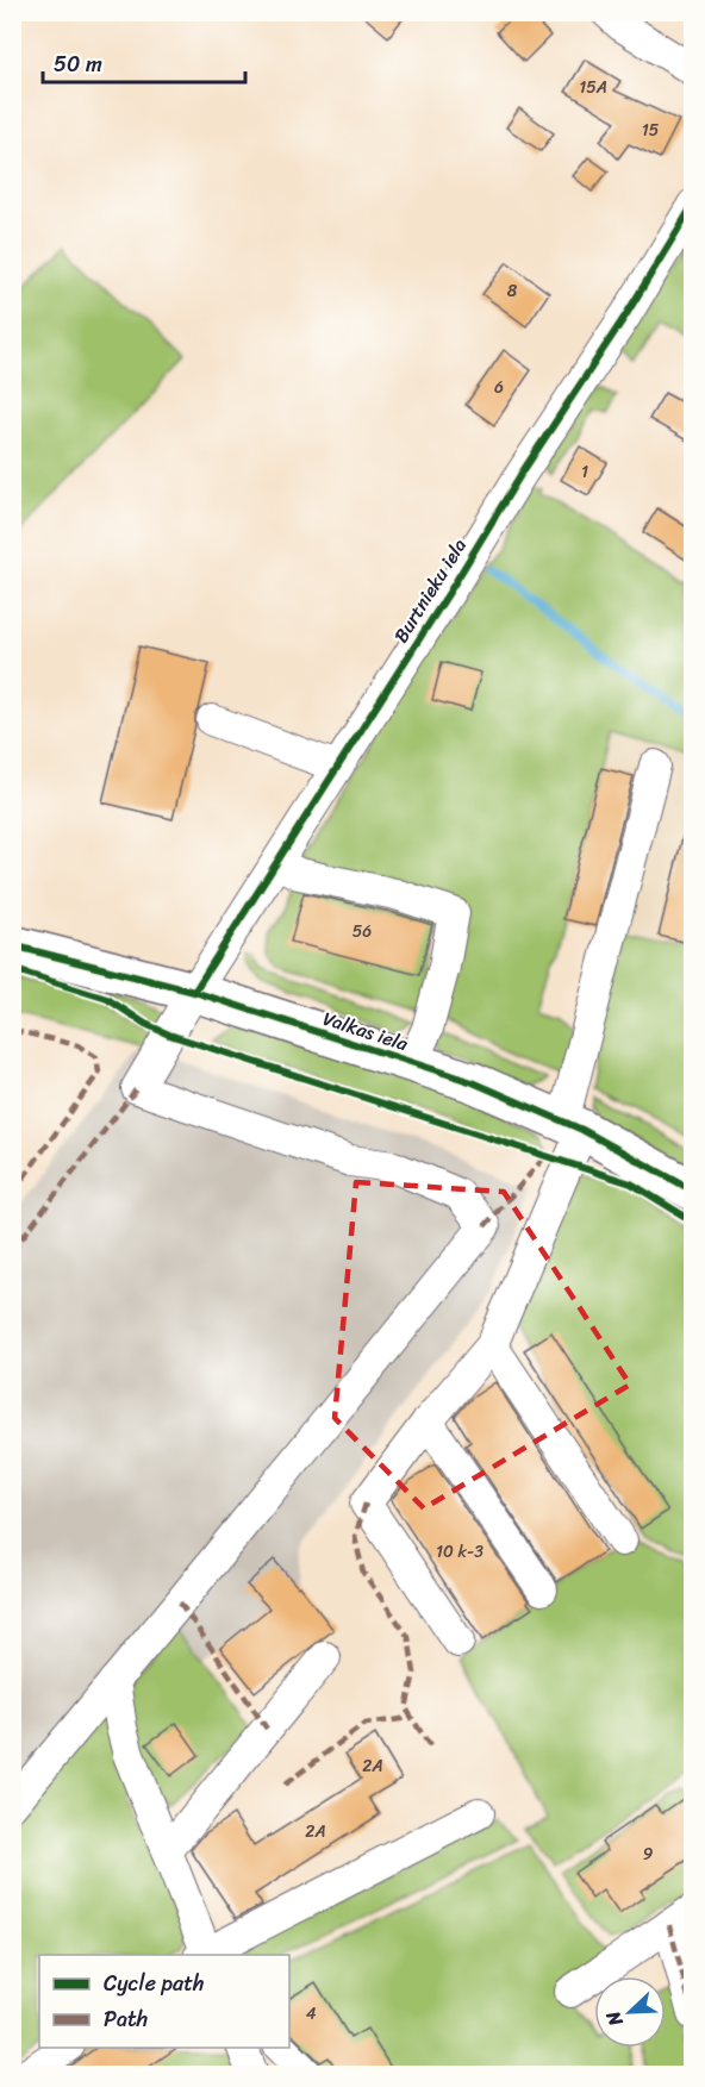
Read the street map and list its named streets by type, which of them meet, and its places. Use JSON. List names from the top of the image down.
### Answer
{
  "streets": {
    "main road": ["Valkas iela"],
    "street": ["Burtnieku iela"]
  },
  "crossings": [
    ["Burtnieku iela", "Valkas iela"]
  ],
  "house_numbers": [
    "15A",
    "15",
    "8",
    "6",
    "1",
    "56",
    "10 k-3",
    "2A",
    "2A",
    "9",
    "4"
  ],
  "legend": ["Cycle path", "Path"],
  "scale_bar": "50 m",
  "north": "bottom left"
}
